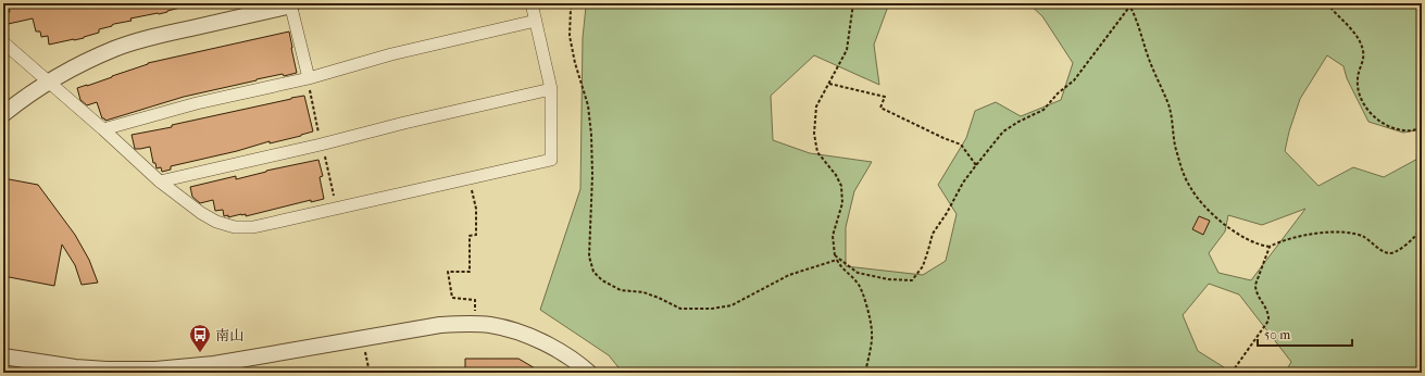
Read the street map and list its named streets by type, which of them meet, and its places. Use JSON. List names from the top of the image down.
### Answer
{
  "places": {
    "bus stop": ["南山"]
  },
  "scale_bar": "50 m"
}
